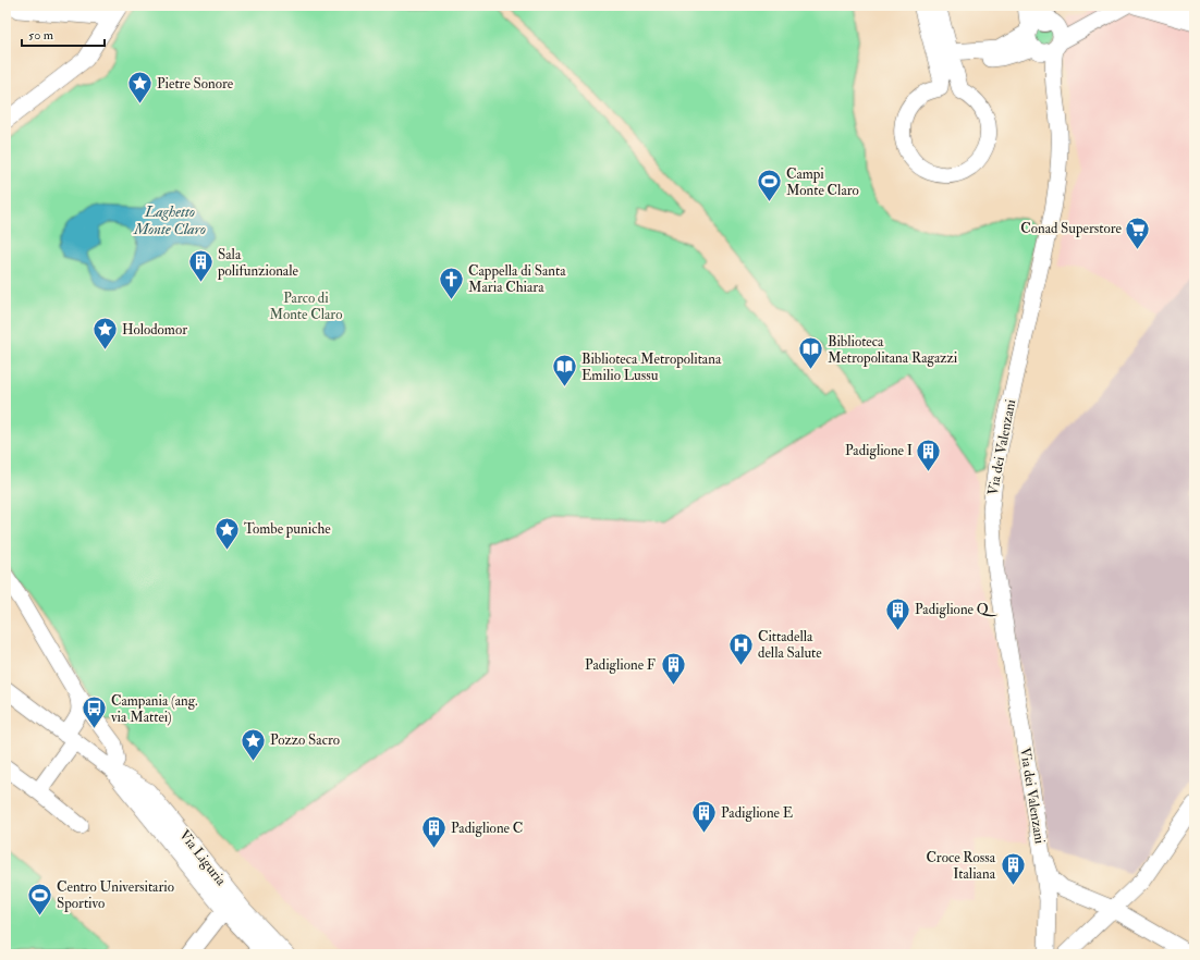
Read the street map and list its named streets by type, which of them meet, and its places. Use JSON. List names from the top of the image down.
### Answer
{
  "streets": {
    "street": ["Via dei Valenzani", "Via Liguria"]
  },
  "water": ["Laghetto Monte Claro"],
  "parks": ["Parco di Monte Claro"],
  "places": {
    "place": [
      "Pietre Sonore",
      "Holodomor",
      "Tombe puniche",
      "Pozzo Sacro"
    ],
    "sports": ["Campi Monte Claro", "Centro Universitario Sportivo"],
    "supermarket": ["Conad Superstore"],
    "building": [
      "Sala polifunzionale",
      "Padiglione I",
      "Padiglione Q",
      "Padiglione F",
      "Padiglione E",
      "Padiglione C",
      "Croce Rossa Italiana"
    ],
    "church": ["Cappella di Santa Maria Chiara"],
    "library": ["Biblioteca Metropolitana Ragazzi", "Biblioteca Metropolitana Emilio Lussu"],
    "hospital": ["Cittadella della Salute"],
    "bus stop": ["Campania (ang. via Mattei)"]
  },
  "scale_bar": "50 m"
}
